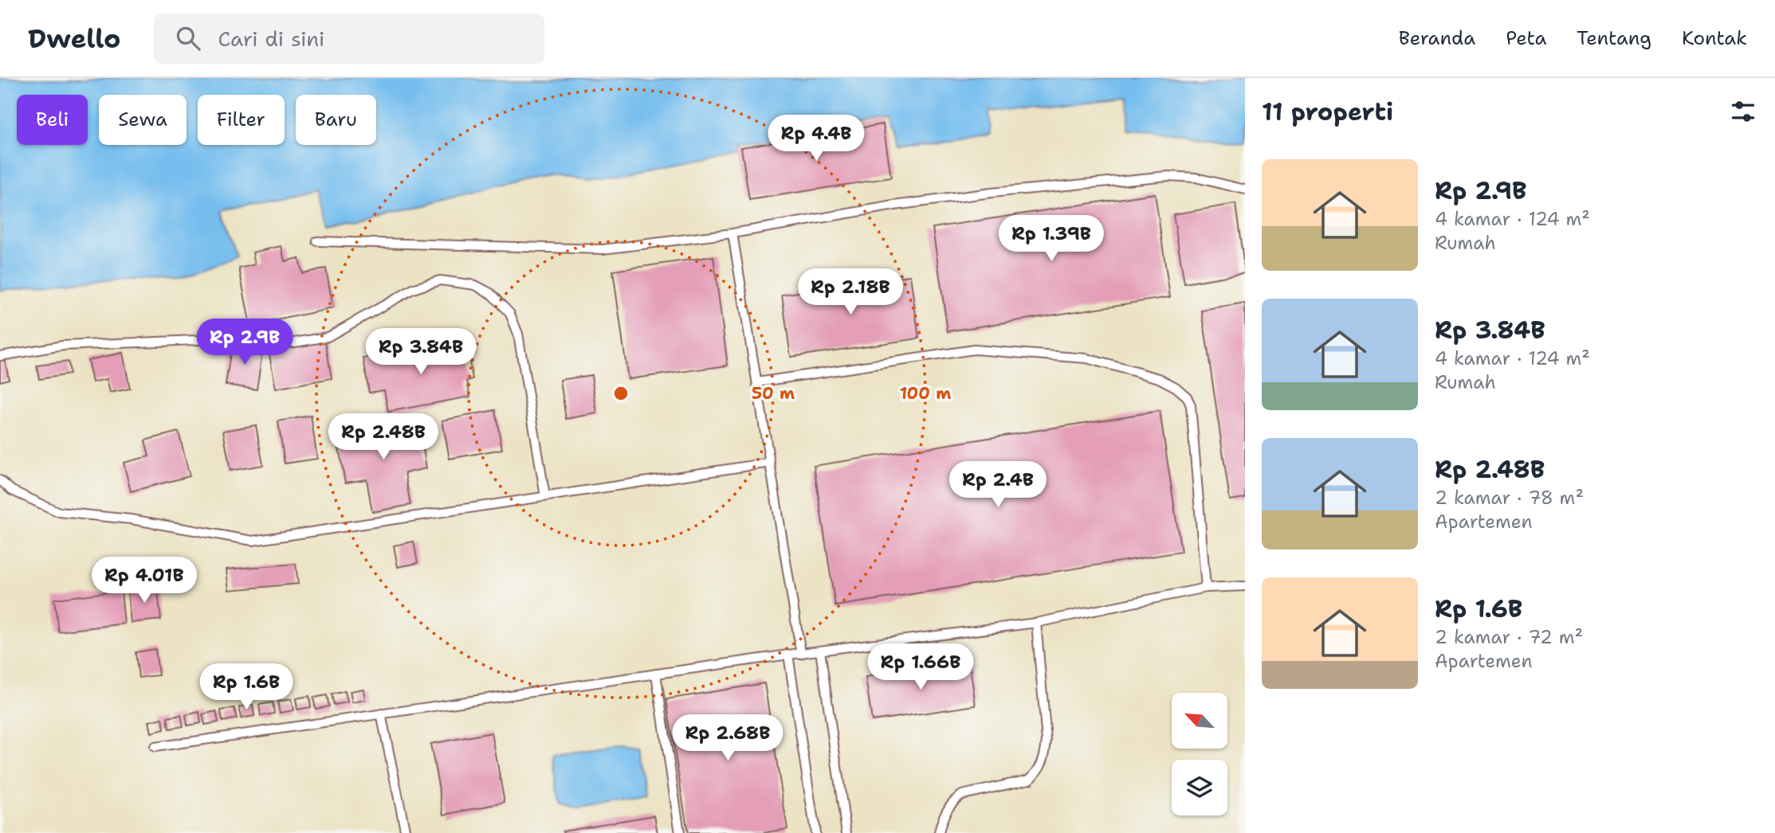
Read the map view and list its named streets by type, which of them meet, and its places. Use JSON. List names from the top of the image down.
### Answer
{
  "north": "top left",
  "page": {
    "header": "Dwello",
    "search": "Cari di sini",
    "nav": [
      "Beranda",
      "Peta",
      "Tentang",
      "Kontak"
    ],
    "heading": "11 properti",
    "chip": [
      "Beli",
      "Sewa",
      "Filter",
      "Baru"
    ],
    "price": [
      "Rp 4.4B",
      "Rp 1.39B",
      "Rp 2.18B",
      "Rp 2.9B",
      "Rp 3.84B",
      "Rp 2.48B",
      "Rp 2.4B",
      "Rp 4.01B",
      "Rp 1.66B",
      "Rp 1.6B",
      "Rp 2.68B"
    ],
    "list": [
      {
        "name": "Rp 2.9B",
        "note": "4 kamar · 124 m² · Rumah"
      },
      {
        "name": "Rp 3.84B",
        "note": "4 kamar · 124 m² · Rumah"
      },
      {
        "name": "Rp 2.48B",
        "note": "2 kamar · 78 m² · Apartemen"
      },
      {
        "name": "Rp 1.6B",
        "note": "2 kamar · 72 m² · Apartemen"
      }
    ]
  },
  "rings": ["50 m", "100 m"]
}
